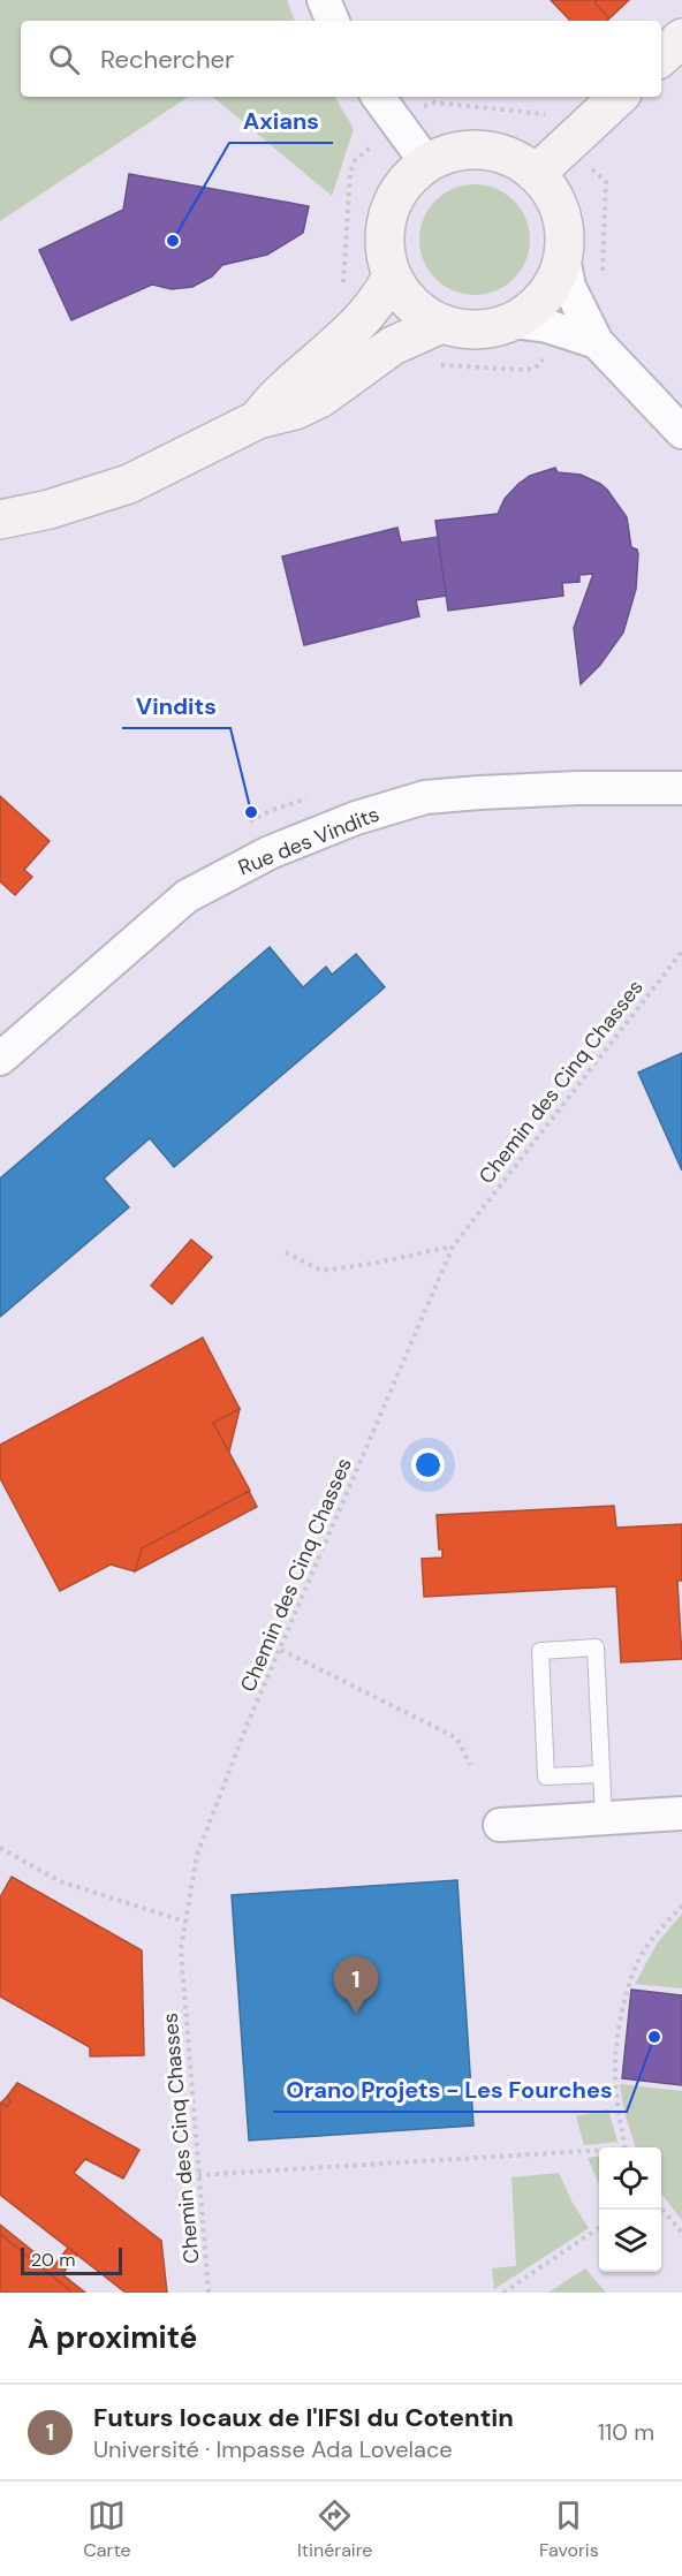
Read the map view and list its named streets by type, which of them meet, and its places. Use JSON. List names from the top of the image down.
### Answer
{
  "streets": {
    "street": ["Rue des Vindits"],
    "path": ["Chemin des Cinq Chasses"]
  },
  "places": ["Axians", "Vindits", "Orano Projets - Les Fourches"],
  "scale_bar": "20 m",
  "page": {
    "search": "Rechercher",
    "pins": "1",
    "scale": "20 m",
    "heading": "À proximité",
    "list": [
      {
        "mark": "1",
        "name": "Futurs locaux de l'IFSI du Cotentin",
        "note": "Université · Impasse Ada Lovelace",
        "value": "110 m"
      }
    ],
    "nav": ["Carte", "Itinéraire", "Favoris"]
  }
}
